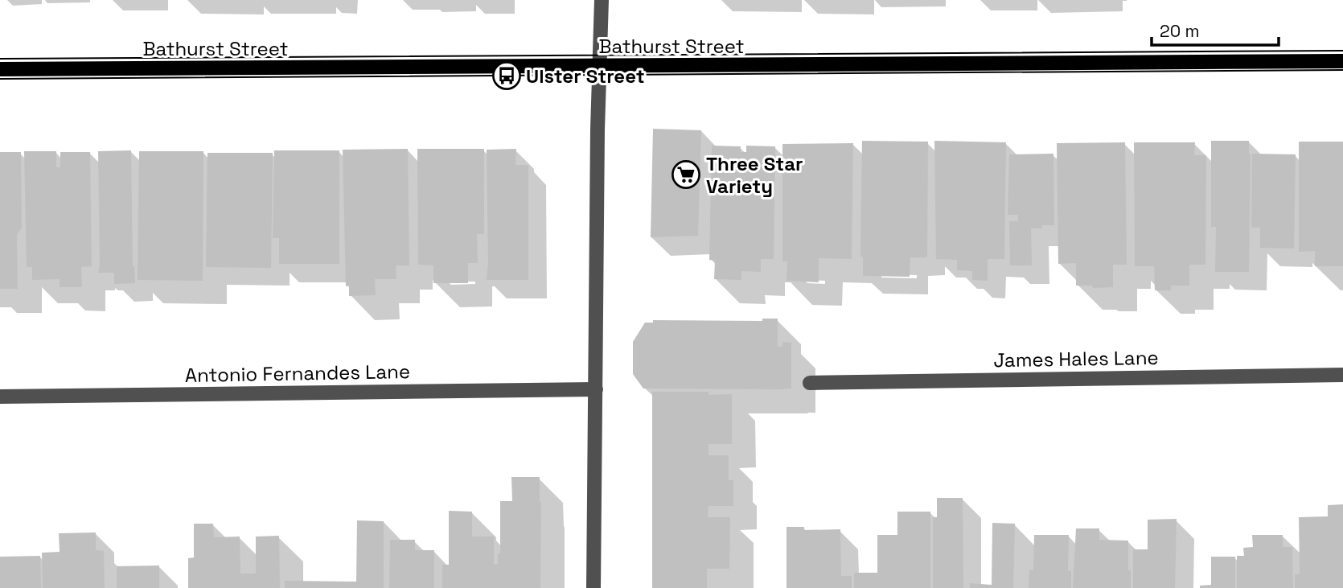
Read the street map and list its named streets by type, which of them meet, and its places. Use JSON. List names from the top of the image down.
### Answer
{
  "streets": {
    "main road": ["Bathurst Street"],
    "street": ["James Hales Lane", "Antonio Fernandes Lane"]
  },
  "places": {
    "bus stop": ["Ulster Street"],
    "supermarket": ["Three Star Variety"]
  },
  "scale_bar": "20 m"
}
